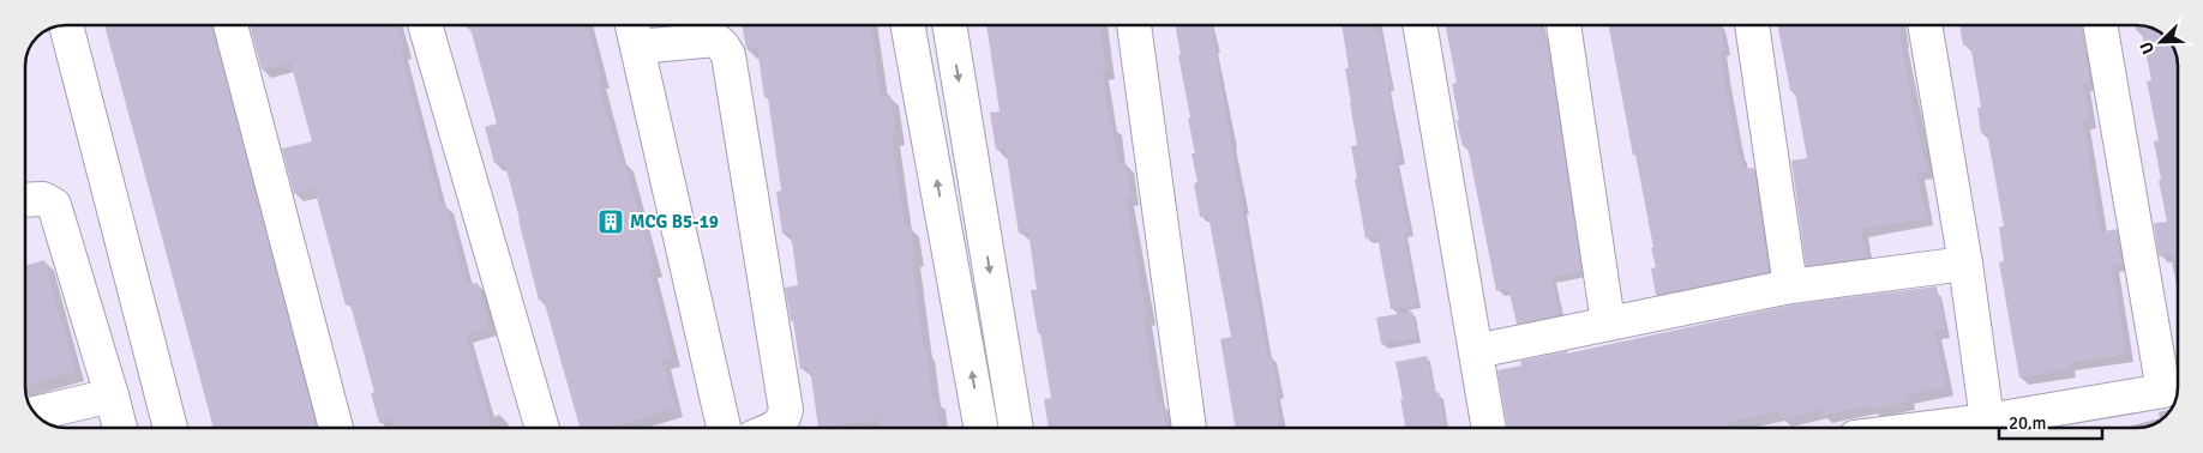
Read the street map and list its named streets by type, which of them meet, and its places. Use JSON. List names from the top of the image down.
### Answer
{
  "places": {
    "building": ["MCG B5-19"]
  },
  "scale_bar": "20 m",
  "north": "bottom left"
}
